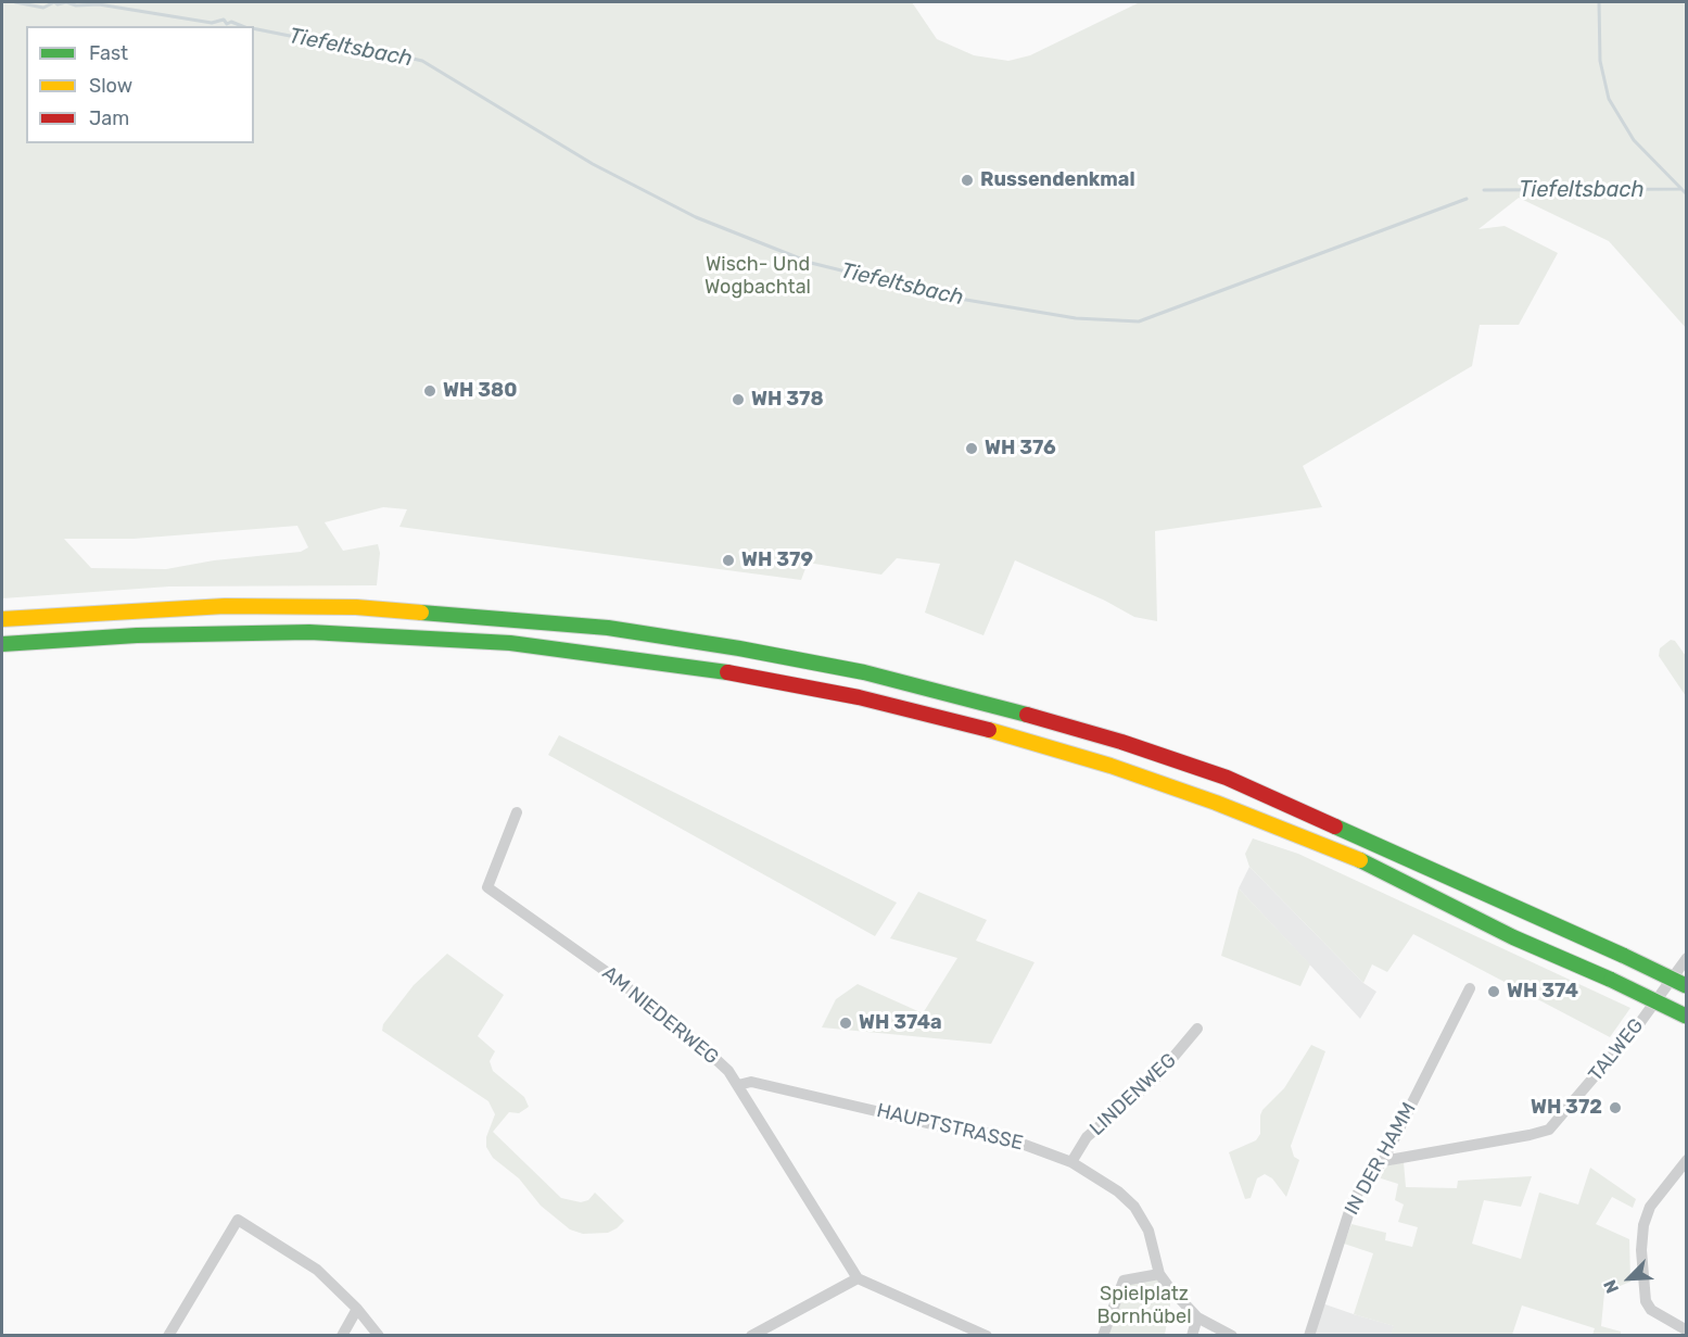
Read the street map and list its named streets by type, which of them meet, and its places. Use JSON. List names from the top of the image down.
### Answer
{
  "streets": {
    "street": [
      "AM NIEDERWEG",
      "TALWEG",
      "LINDENWEG",
      "HAUPTSTRASSE",
      "IN DER HAMM"
    ]
  },
  "crossings": [
    ["AM NIEDERWEG", "HAUPTSTRASSE"],
    ["TALWEG", "IN DER HAMM"],
    ["LINDENWEG", "HAUPTSTRASSE"]
  ],
  "water": ["Tiefeltsbach"],
  "parks": ["Wisch- Und Wogbachtal", "Spielplatz Bornhübel"],
  "places": [
    "Russendenkmal",
    "WH 380",
    "WH 378",
    "WH 376",
    "WH 379",
    "WH 374",
    "WH 374a",
    "WH 372"
  ],
  "legend": ["Fast", "Slow", "Jam"],
  "north": "bottom left"
}
